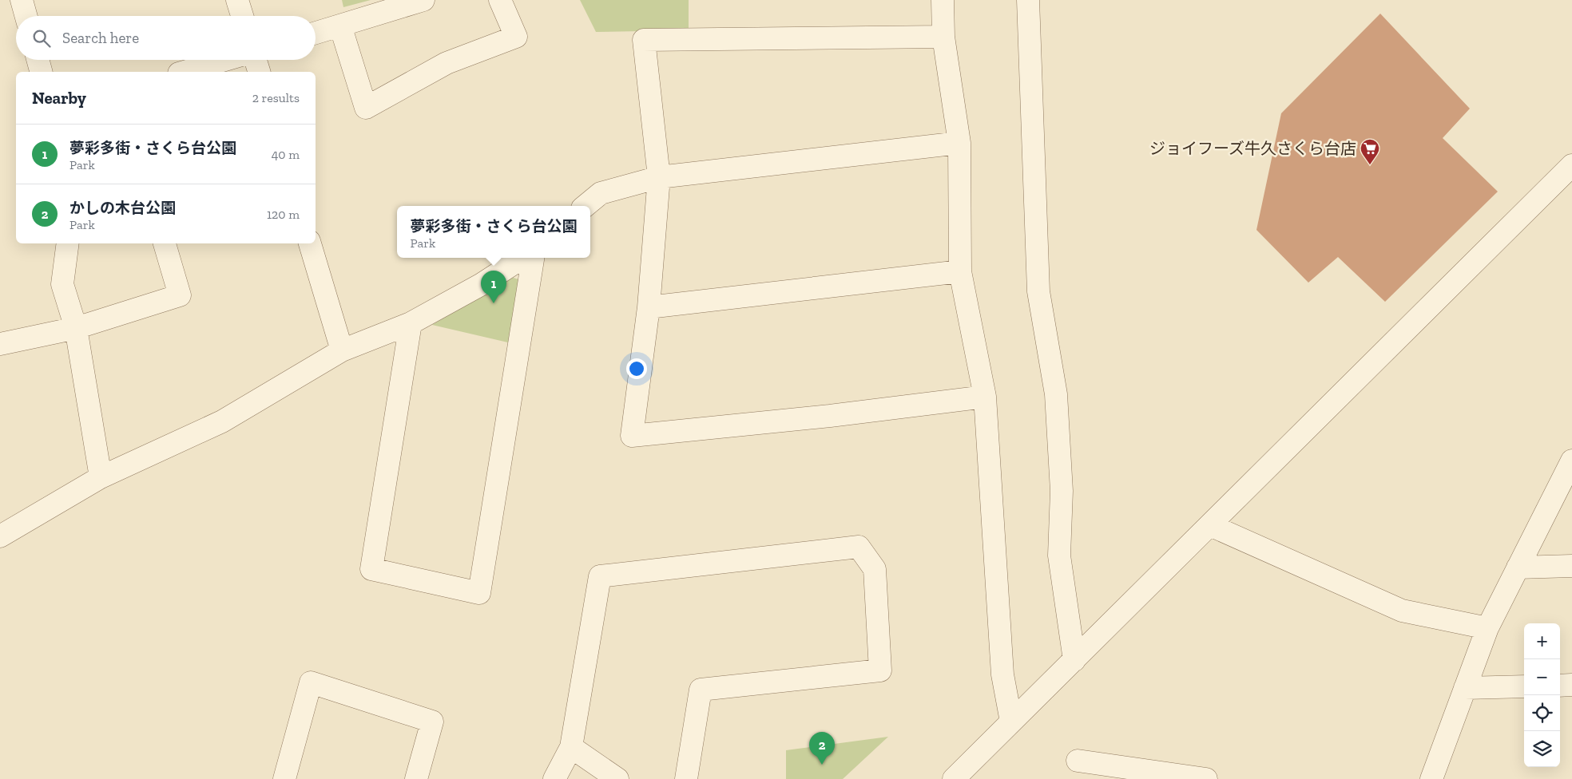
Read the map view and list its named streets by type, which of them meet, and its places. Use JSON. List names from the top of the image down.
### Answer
{
  "places": {
    "supermarket": ["ジョイフーズ牛久さくら台店"]
  },
  "page": {
    "search": "Search here",
    "heading": ["Nearby", "2 results"],
    "list": [
      {
        "mark": "1",
        "name": "夢彩多街・さくら台公園",
        "note": "Park",
        "value": "40 m"
      },
      {
        "mark": "2",
        "name": "かしの木台公園",
        "note": "Park",
        "value": "120 m"
      }
    ],
    "popup": ["夢彩多街・さくら台公園", "Park"],
    "pins": ["1", "2"],
    "map_buttons": ["+", "−"]
  }
}
